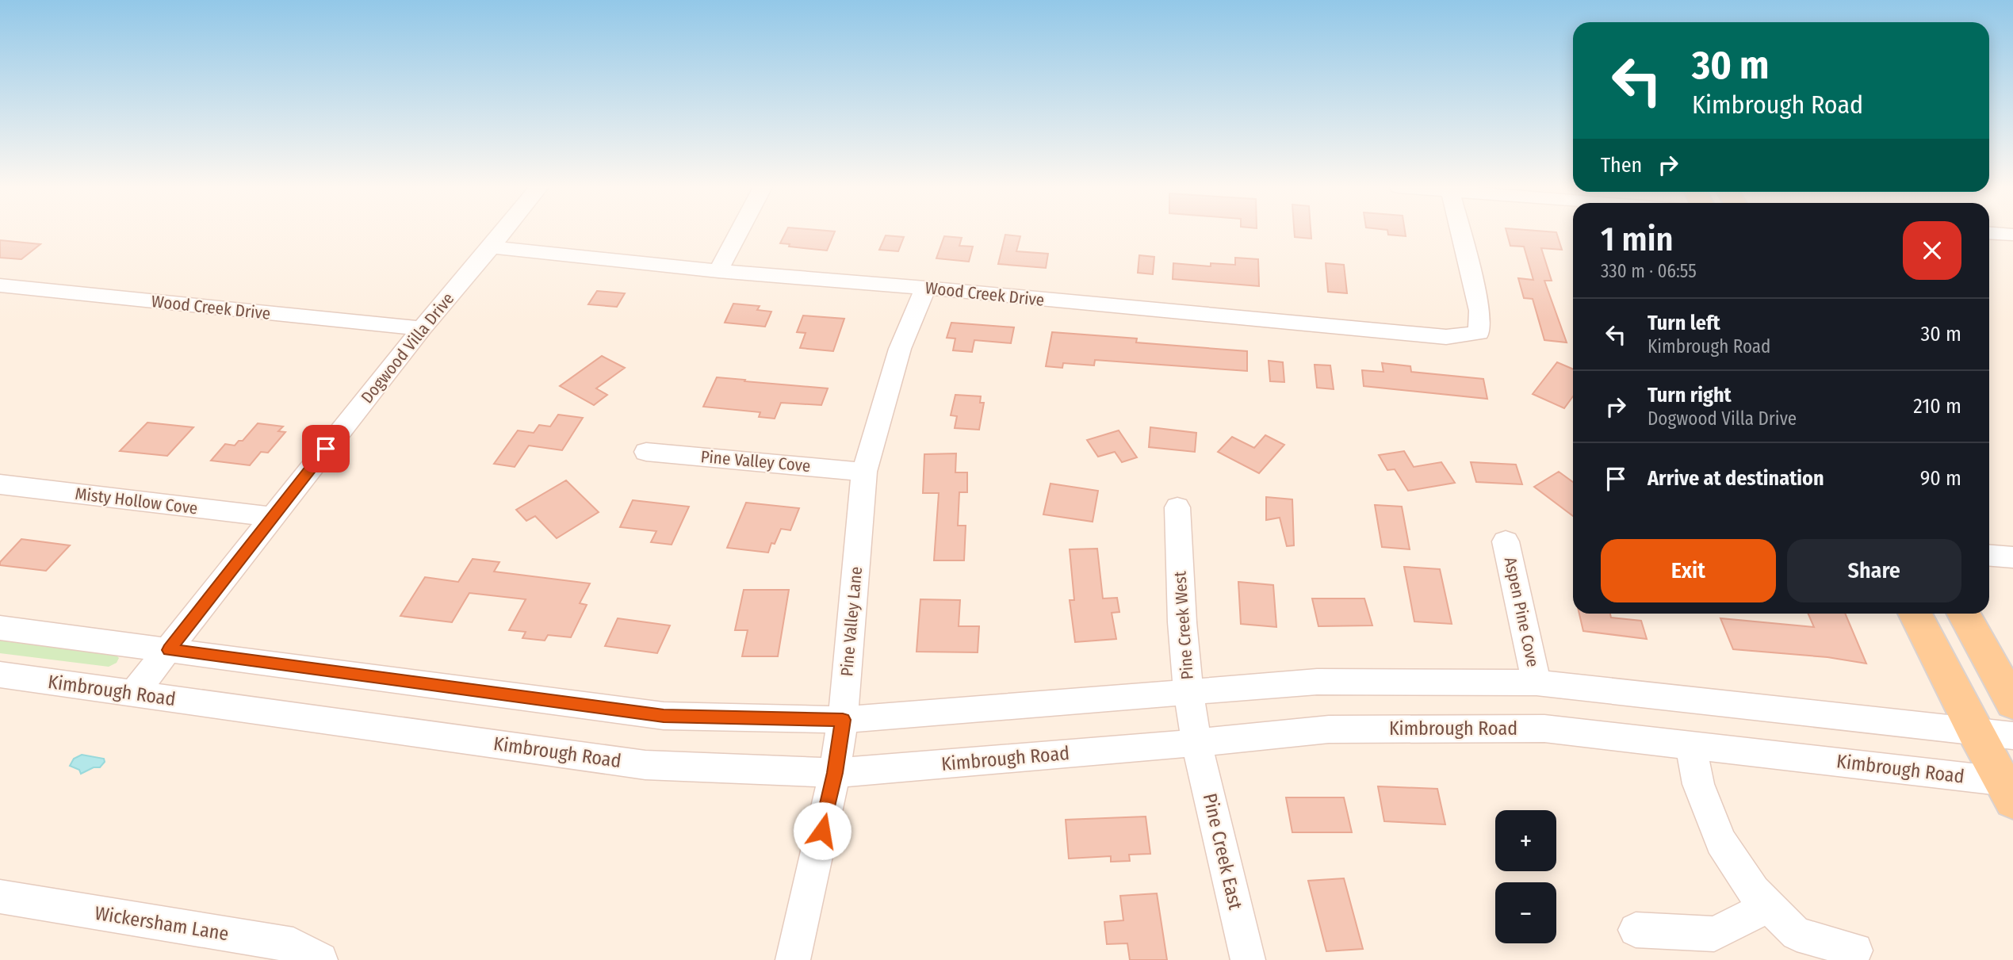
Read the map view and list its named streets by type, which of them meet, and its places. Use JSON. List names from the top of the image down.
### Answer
{
  "streets": {
    "street": [
      "Wood Creek Drive",
      "Dogwood Villa Drive",
      "Pine Valley Cove",
      "Misty Hollow Cove",
      "Aspen Pine Cove",
      "Pine Valley Lane",
      "Pine Creek West",
      "Kimbrough Road",
      "Pine Creek East",
      "Wickersham Lane"
    ]
  },
  "crossings": [
    ["Wood Creek Drive", "Dogwood Villa Drive"],
    ["Wood Creek Drive", "Pine Valley Lane"],
    ["Dogwood Villa Drive", "Misty Hollow Cove"],
    ["Dogwood Villa Drive", "Kimbrough Road"],
    ["Pine Valley Cove", "Pine Valley Lane"],
    ["Pine Valley Lane", "Kimbrough Road"],
    ["Pine Creek West", "Kimbrough Road"],
    ["Pine Creek West", "Pine Creek East"],
    ["Kimbrough Road", "Pine Creek East"]
  ],
  "page": {
    "turn": ["30 m", "Kimbrough Road"],
    "then": "Then",
    "heading": ["1 min", "330 m · 06:55"],
    "list": [
      {
        "name": "Turn left",
        "note": "Kimbrough Road",
        "value": "30 m"
      },
      {
        "name": "Turn right",
        "note": "Dogwood Villa Drive",
        "value": "210 m"
      },
      {
        "name": "Arrive at destination",
        "value": "90 m"
      }
    ],
    "buttons": ["Exit", "Share"],
    "map_buttons": ["+", "−"]
  }
}
